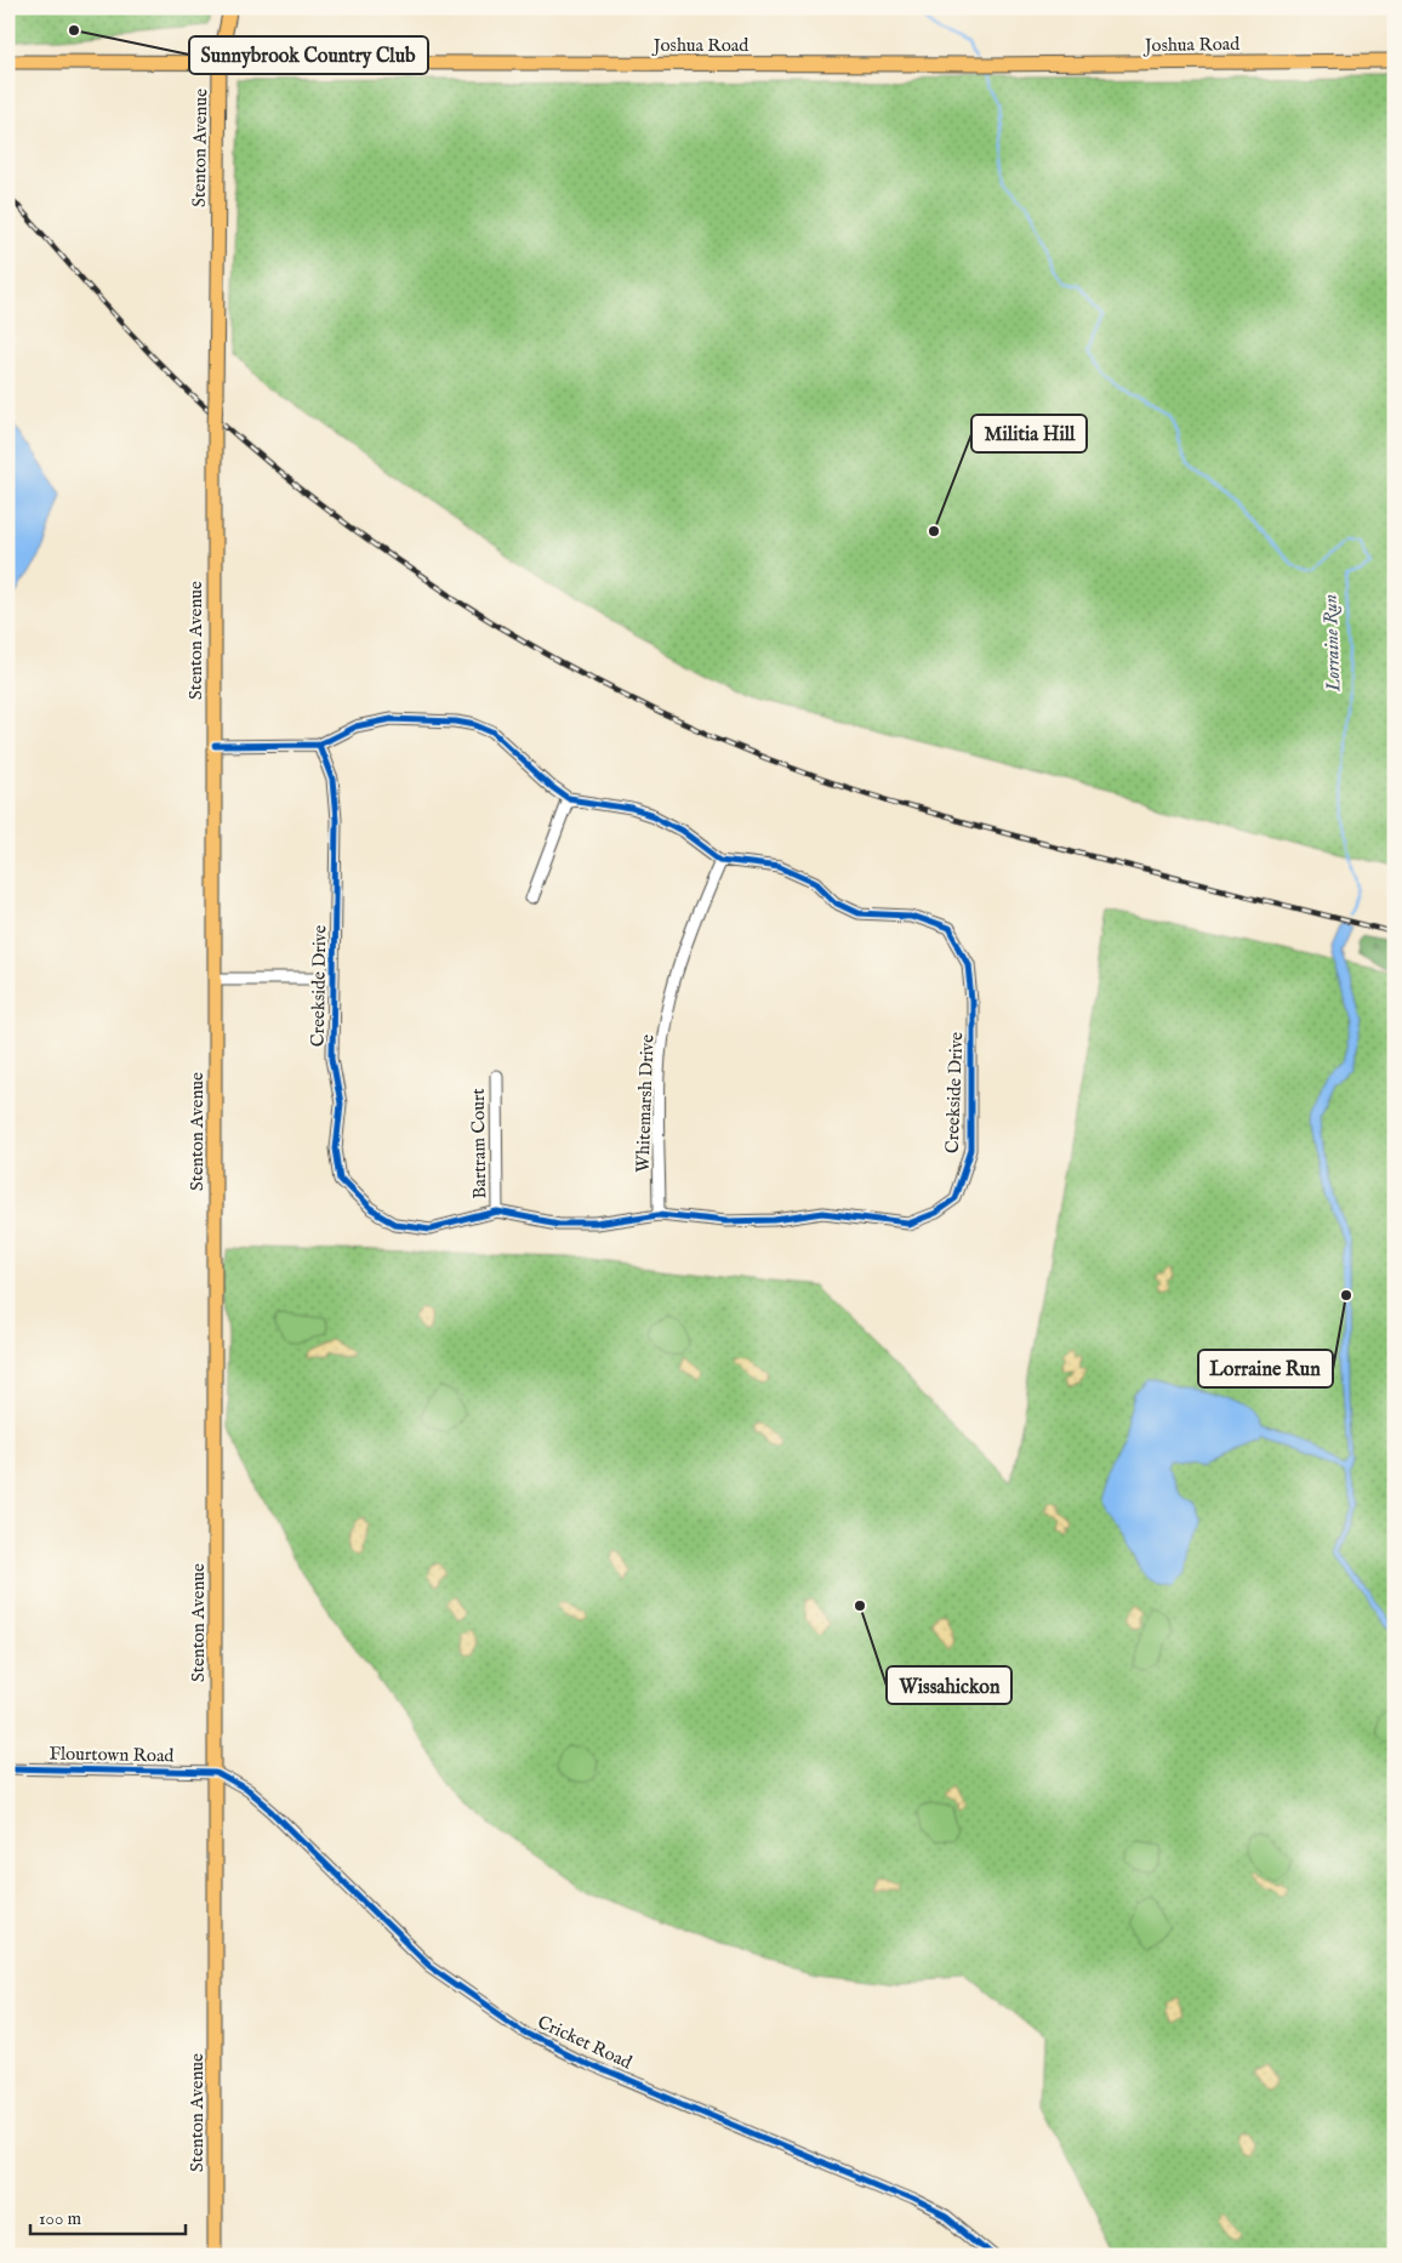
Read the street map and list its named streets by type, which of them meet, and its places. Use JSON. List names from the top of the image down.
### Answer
{
  "streets": {
    "main road": ["Joshua Road", "Stenton Avenue"],
    "street": [
      "Creekside Drive",
      "Whitemarsh Drive",
      "Bartram Court",
      "Flourtown Road",
      "Cricket Road"
    ]
  },
  "crossings": [
    ["Joshua Road", "Stenton Avenue"],
    ["Stenton Avenue", "Creekside Drive"],
    ["Stenton Avenue", "Flourtown Road"],
    ["Stenton Avenue", "Cricket Road"],
    ["Creekside Drive", "Whitemarsh Drive"],
    ["Creekside Drive", "Bartram Court"],
    ["Flourtown Road", "Cricket Road"]
  ],
  "water": ["Lorraine Run"],
  "places": [
    "Sunnybrook Country Club",
    "Militia Hill",
    "Lorraine Run",
    "Wissahickon"
  ],
  "scale_bar": "100 m"
}
